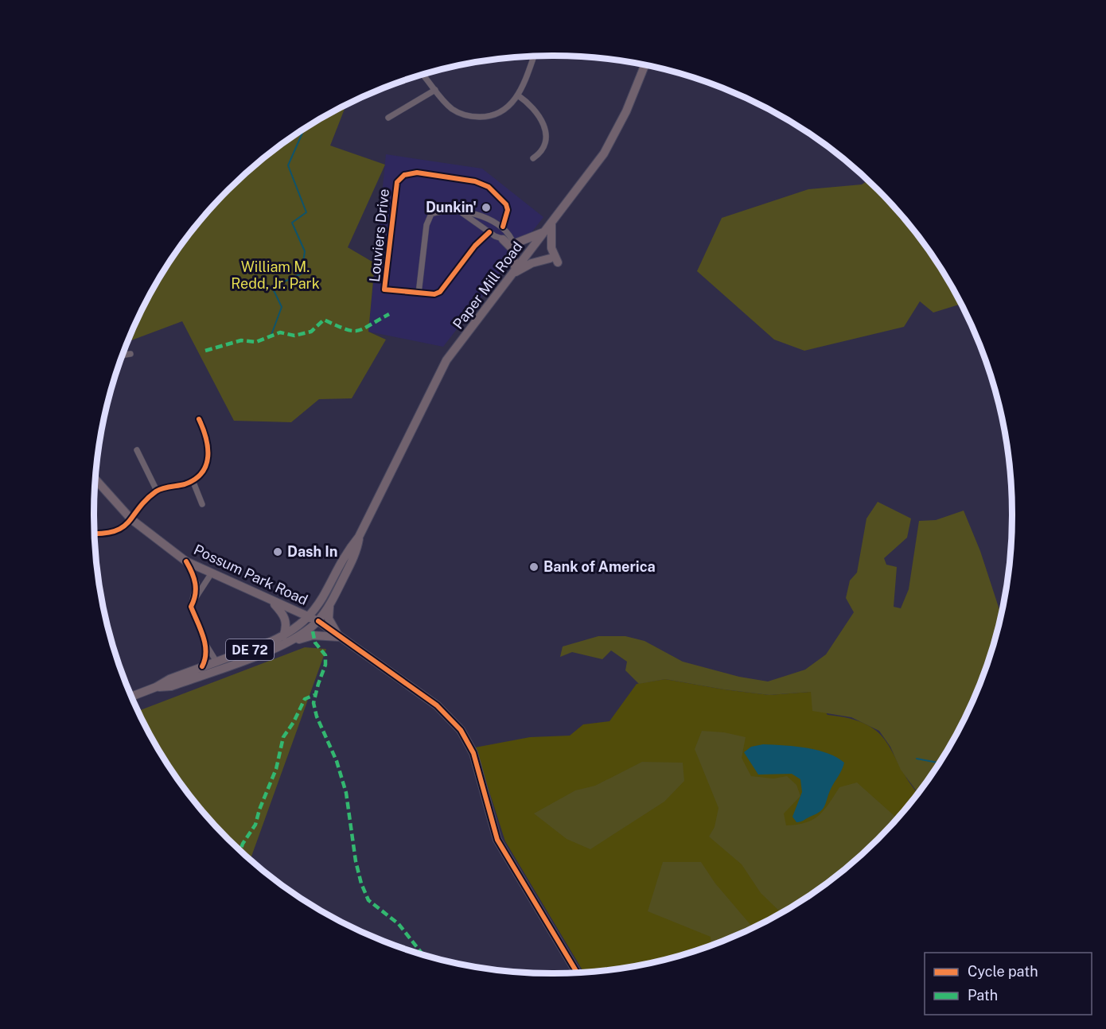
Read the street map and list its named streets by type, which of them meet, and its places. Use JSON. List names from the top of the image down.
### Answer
{
  "streets": {
    "main road": ["Paper Mill Road", "Possum Park Road", "DE 72"],
    "street": ["Louviers Drive"]
  },
  "crossings": [
    ["Paper Mill Road", "Possum Park Road"]
  ],
  "parks": ["William M. Redd, Jr. Park"],
  "places": ["Dunkin'", "Dash In", "Bank of America"],
  "legend": ["Cycle path", "Path"]
}
